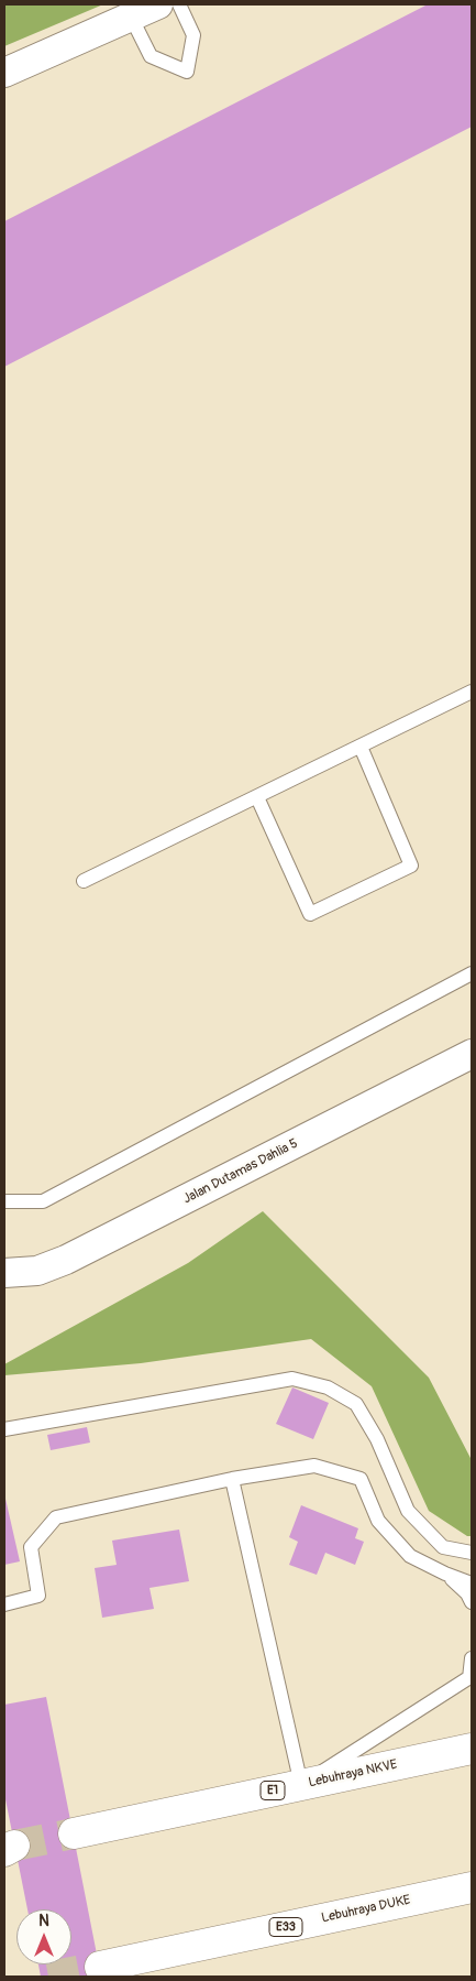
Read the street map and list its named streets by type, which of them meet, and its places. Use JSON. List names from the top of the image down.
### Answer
{
  "streets": {
    "highway": [
      "Lebuhraya NKVE",
      "E1",
      "Lebuhraya DUKE",
      "E33"
    ],
    "street": ["Jalan Dutamas Dahlia 5"]
  },
  "north": "top"
}
